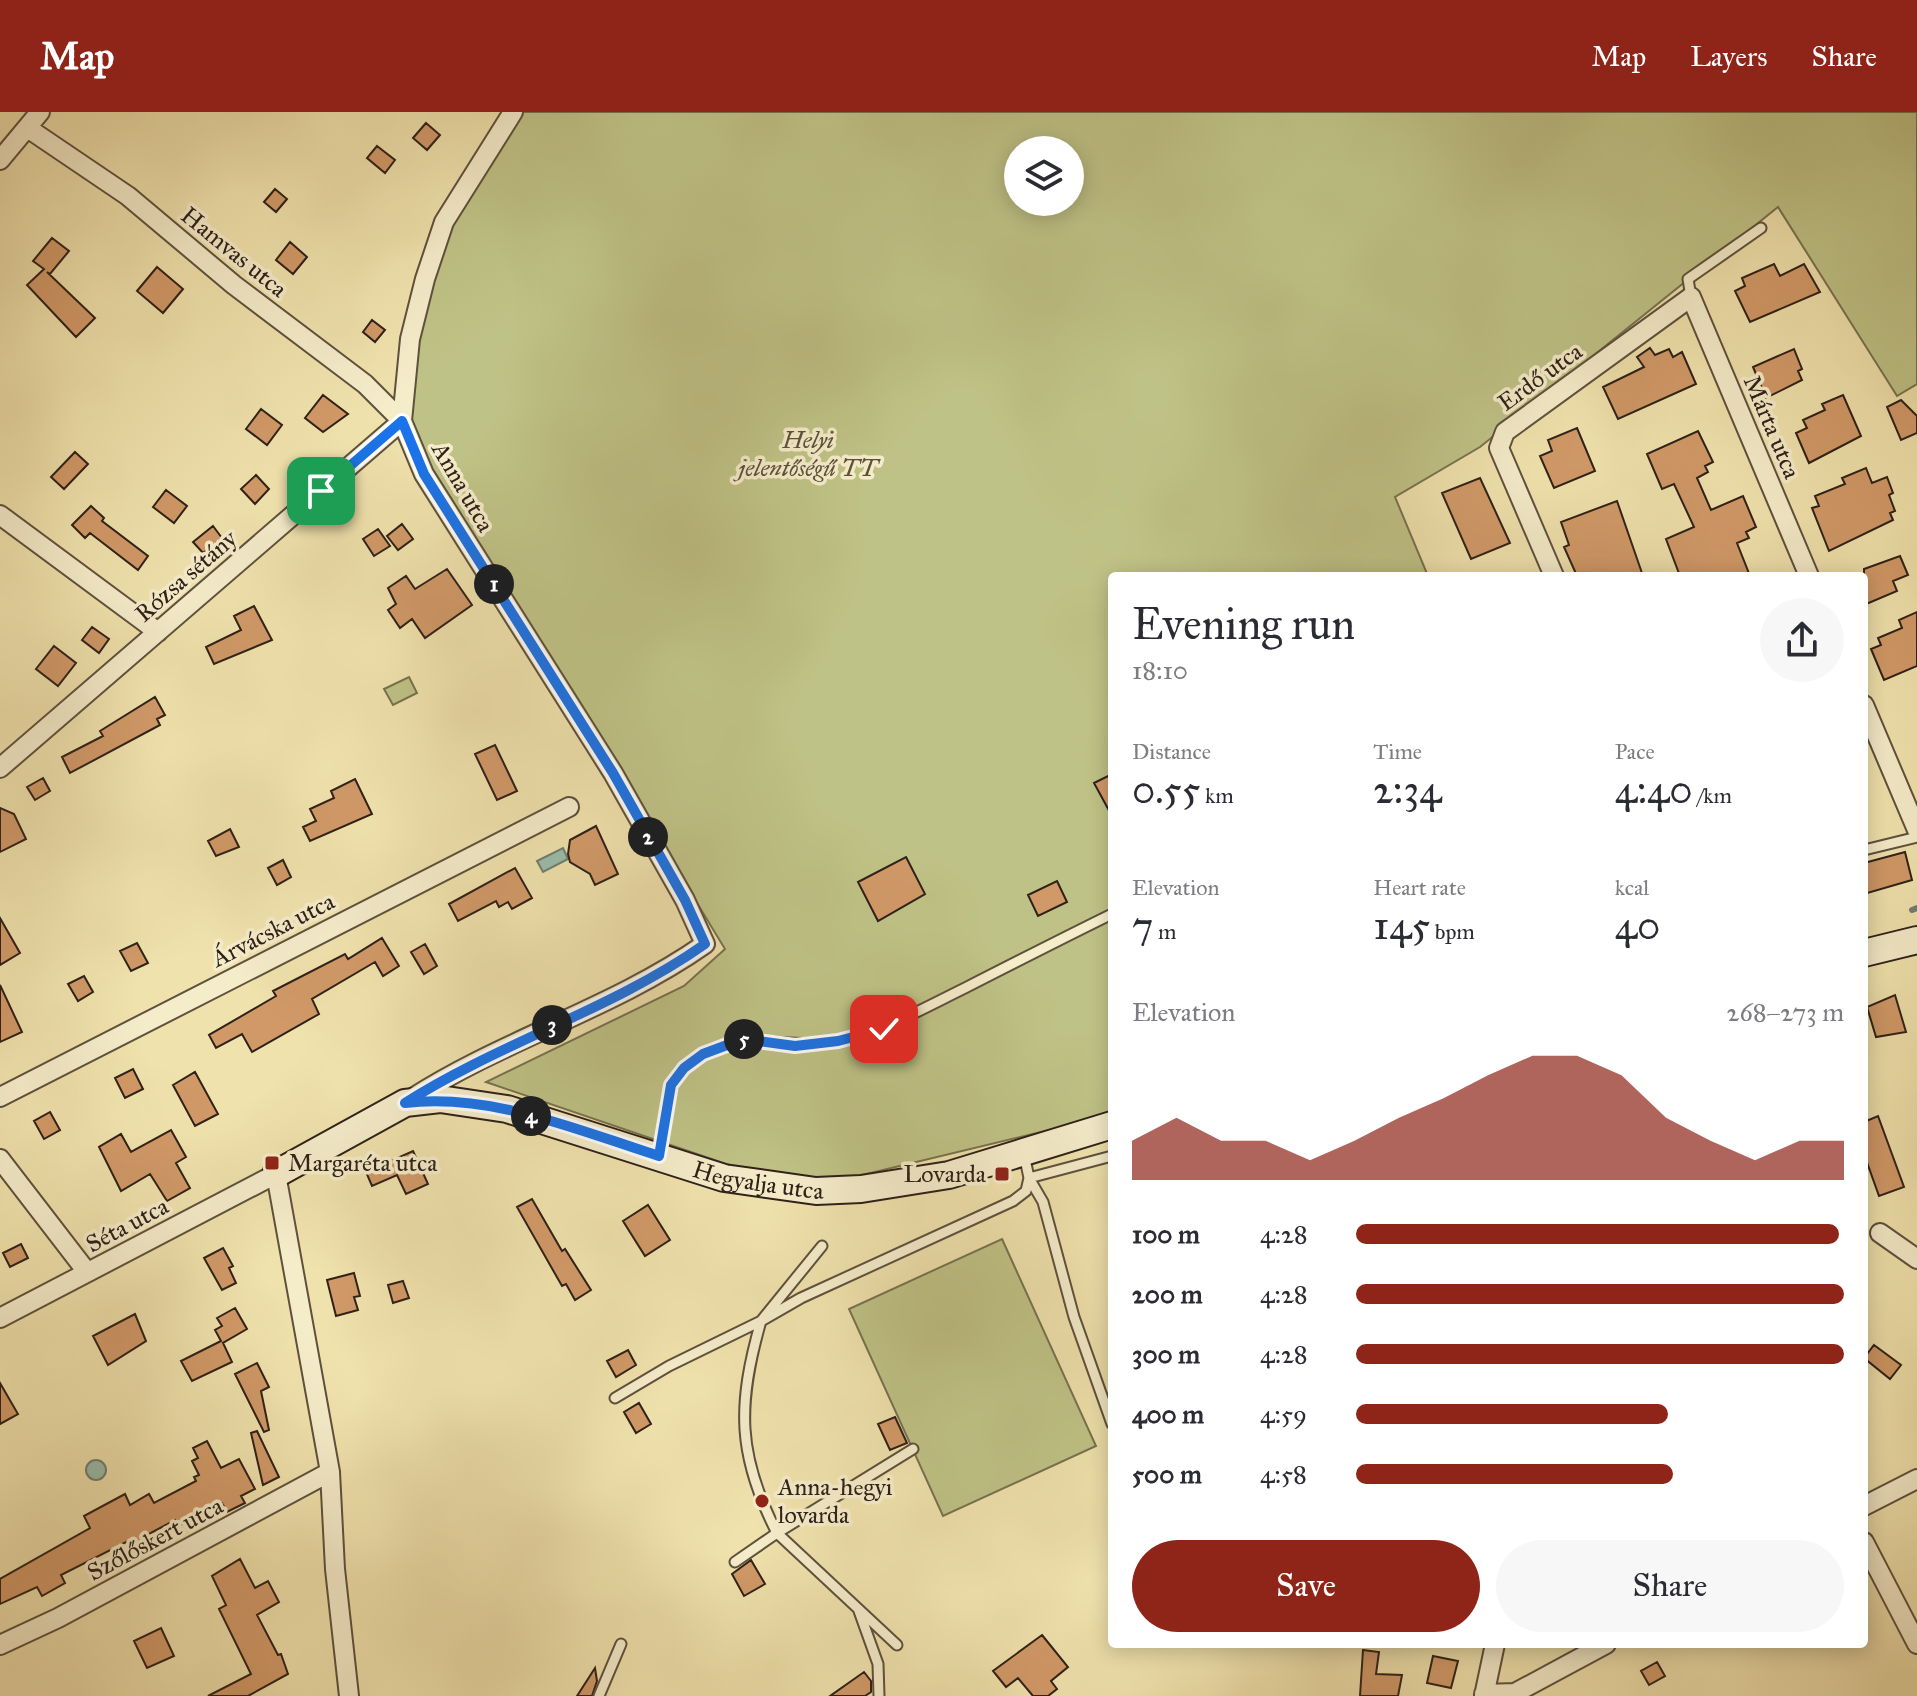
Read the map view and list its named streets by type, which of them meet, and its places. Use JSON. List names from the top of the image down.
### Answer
{
  "streets": {
    "street": [
      "Hamvas utca",
      "Erdő utca",
      "Márta utca",
      "Anna utca",
      "Rózsa sétány",
      "Árvácska utca",
      "Hegyalja utca",
      "Séta utca",
      "Szőlőskert utca"
    ]
  },
  "crossings": [
    ["Hamvas utca", "Anna utca"],
    ["Hamvas utca", "Rózsa sétány"],
    ["Erdő utca", "Márta utca"],
    ["Anna utca", "Rózsa sétány"],
    ["Anna utca", "Hegyalja utca"]
  ],
  "parks": ["Helyi jelentőségű TT"],
  "places": {
    "transit": ["Margaréta utca", "Lovarda"],
    "other": ["Anna-hegyi lovarda"]
  },
  "page": {
    "header": "Map",
    "nav": ["Map", "Layers", "Share"],
    "pins": [
      "1",
      "2",
      "3",
      "5",
      "4"
    ],
    "heading": ["Evening run", "18:10"],
    "stats": [
      ["Distance", "0.55 km"],
      ["Time", "2:34"],
      ["Pace", "4:40 /km"],
      ["Elevation", "7 m"],
      ["Heart rate", "145 bpm"],
      ["kcal", "40"]
    ],
    "chart": ["Elevation", "268–273 m"],
    "list": [
      {
        "name": "100 m",
        "note": "4:28"
      },
      {
        "name": "200 m",
        "note": "4:28"
      },
      {
        "name": "300 m",
        "note": "4:28"
      },
      {
        "name": "400 m",
        "note": "4:59"
      },
      {
        "name": "500 m",
        "note": "4:58"
      }
    ],
    "buttons": ["Save", "Share"]
  }
}
